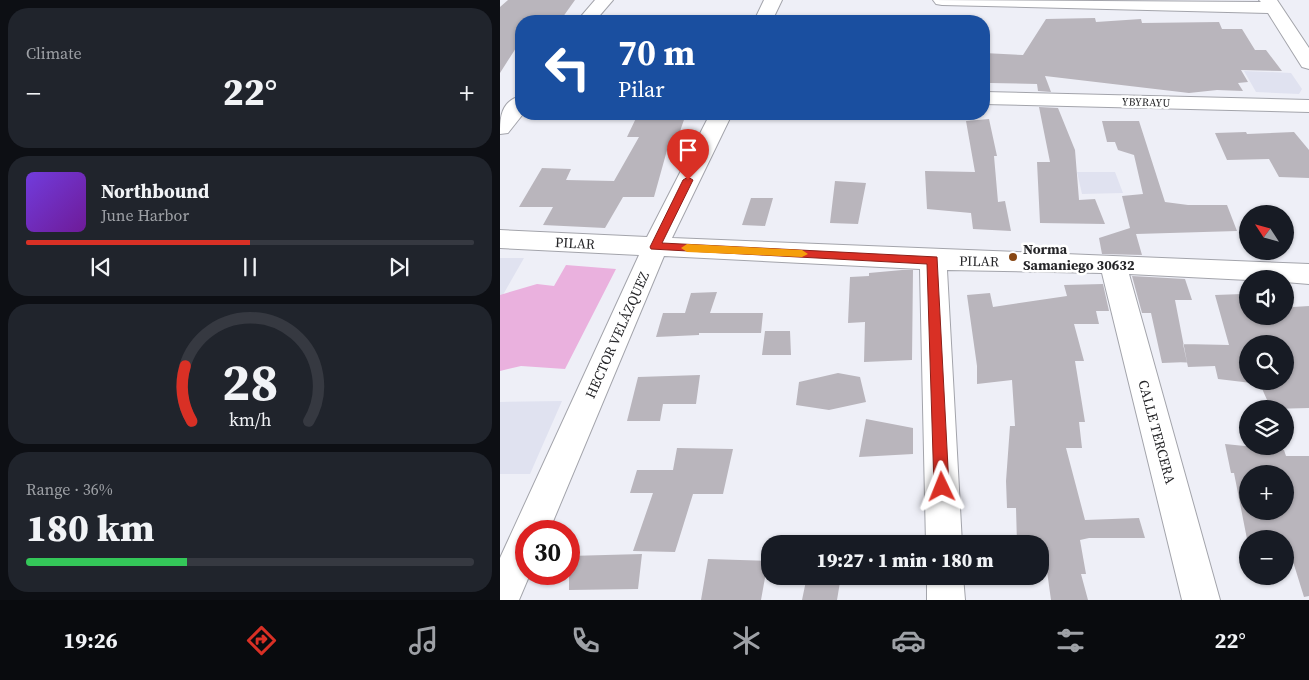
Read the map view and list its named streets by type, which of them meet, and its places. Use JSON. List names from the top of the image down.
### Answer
{
  "streets": {
    "street": [
      "YBYRAYU",
      "PILAR",
      "HECTOR VELÁZQUEZ",
      "CALLE TERCERA"
    ]
  },
  "crossings": [
    ["PILAR", "HECTOR VELÁZQUEZ"],
    ["PILAR", "CALLE TERCERA"]
  ],
  "places": ["Norma Samaniego 30632"],
  "north": "top left",
  "page": {
    "tile": [
      "Climate",
      ["Range · 36%", "180 km"]
    ],
    "turn": ["70 m", "Pilar"],
    "heat": ["−", "22°", "+"],
    "song": ["Northbound", "June Harbor"],
    "map_buttons": ["+", "−"],
    "limit": "30",
    "trip": "19:27 · 1 min · 180 m",
    "tabs": ["19:26", "22°"],
    "gauge": ["28", "km/h"]
  }
}
